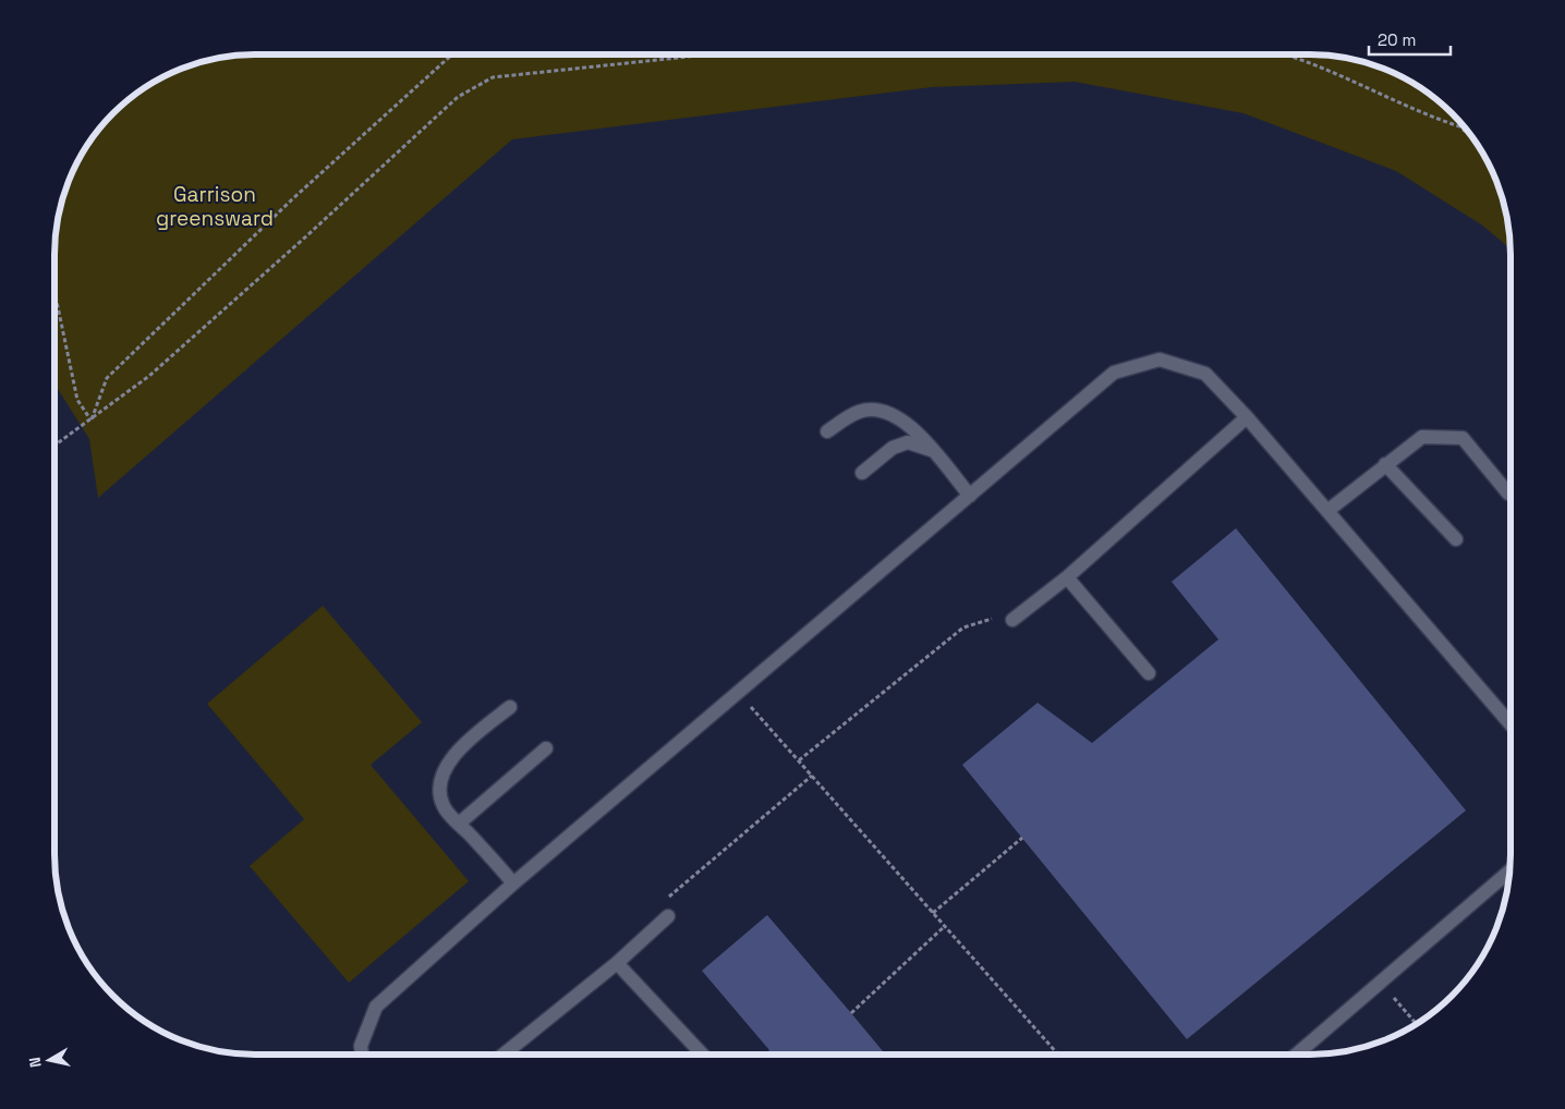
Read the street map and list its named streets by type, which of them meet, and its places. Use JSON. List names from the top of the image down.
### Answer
{
  "parks": ["Garrison greensward"],
  "scale_bar": "20 m",
  "north": "left"
}
